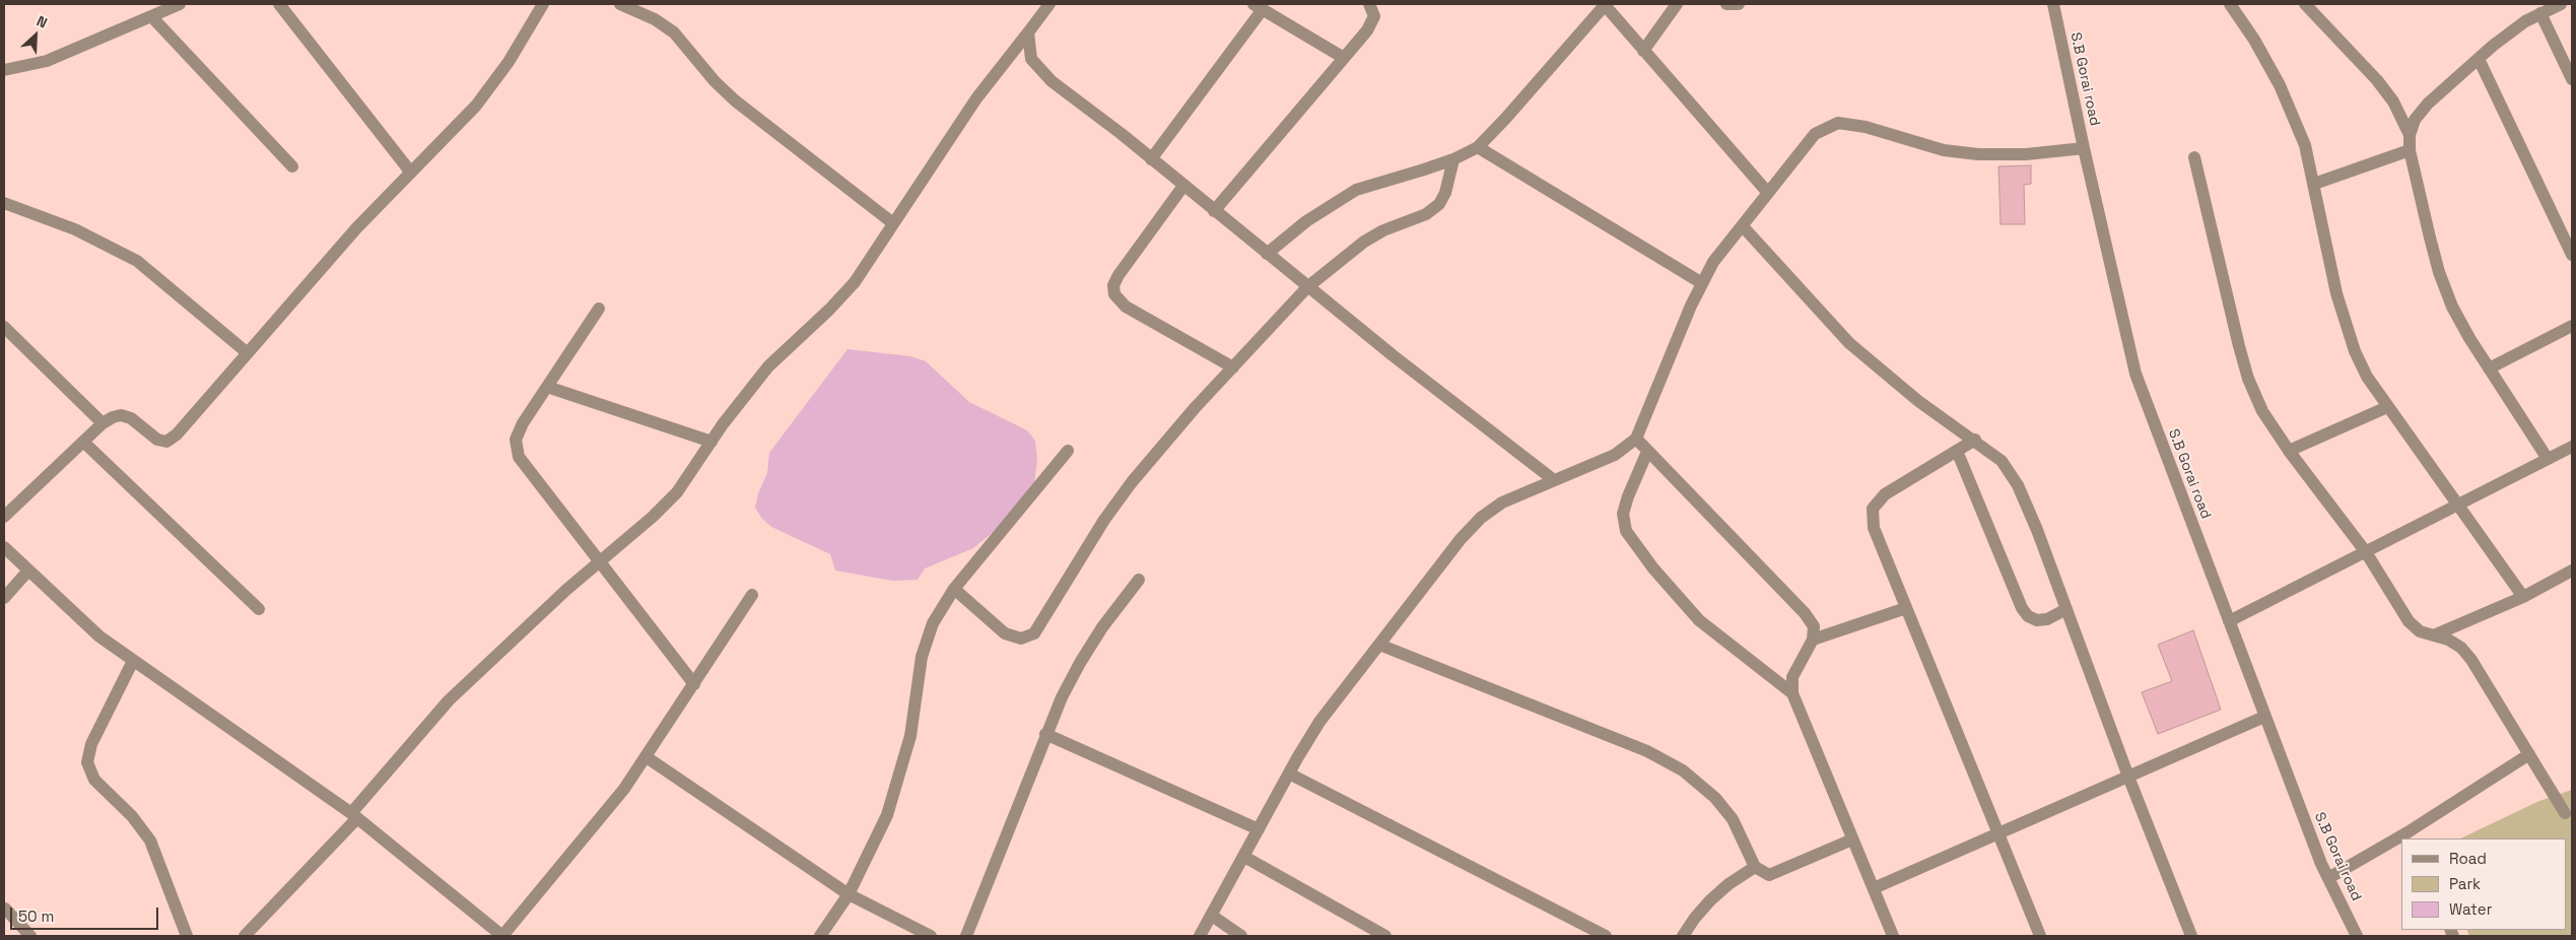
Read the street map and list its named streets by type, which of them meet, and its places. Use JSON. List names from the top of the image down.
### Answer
{
  "streets": {
    "street": ["S.B Gorai road"]
  },
  "legend": ["Road", "Park", "Water"],
  "scale_bar": "50 m",
  "north": "top right"
}
